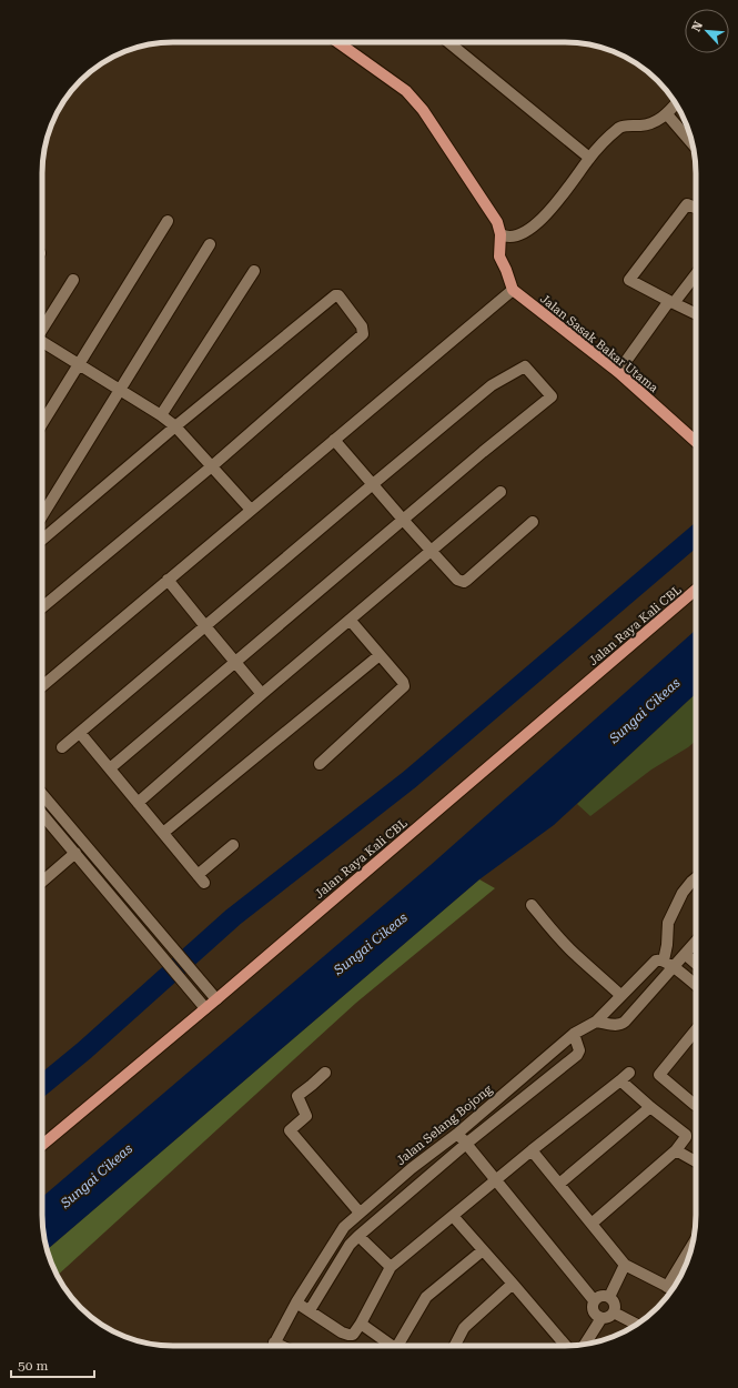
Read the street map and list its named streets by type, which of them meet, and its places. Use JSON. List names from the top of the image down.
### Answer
{
  "streets": {
    "main road": ["Jalan Sasak Bakar Utama", "Jalan Raya Kali CBL"],
    "street": ["Jalan Selang Bojong"]
  },
  "water": ["Sungai Cikeas"],
  "scale_bar": "50 m",
  "north": "top left"
}
